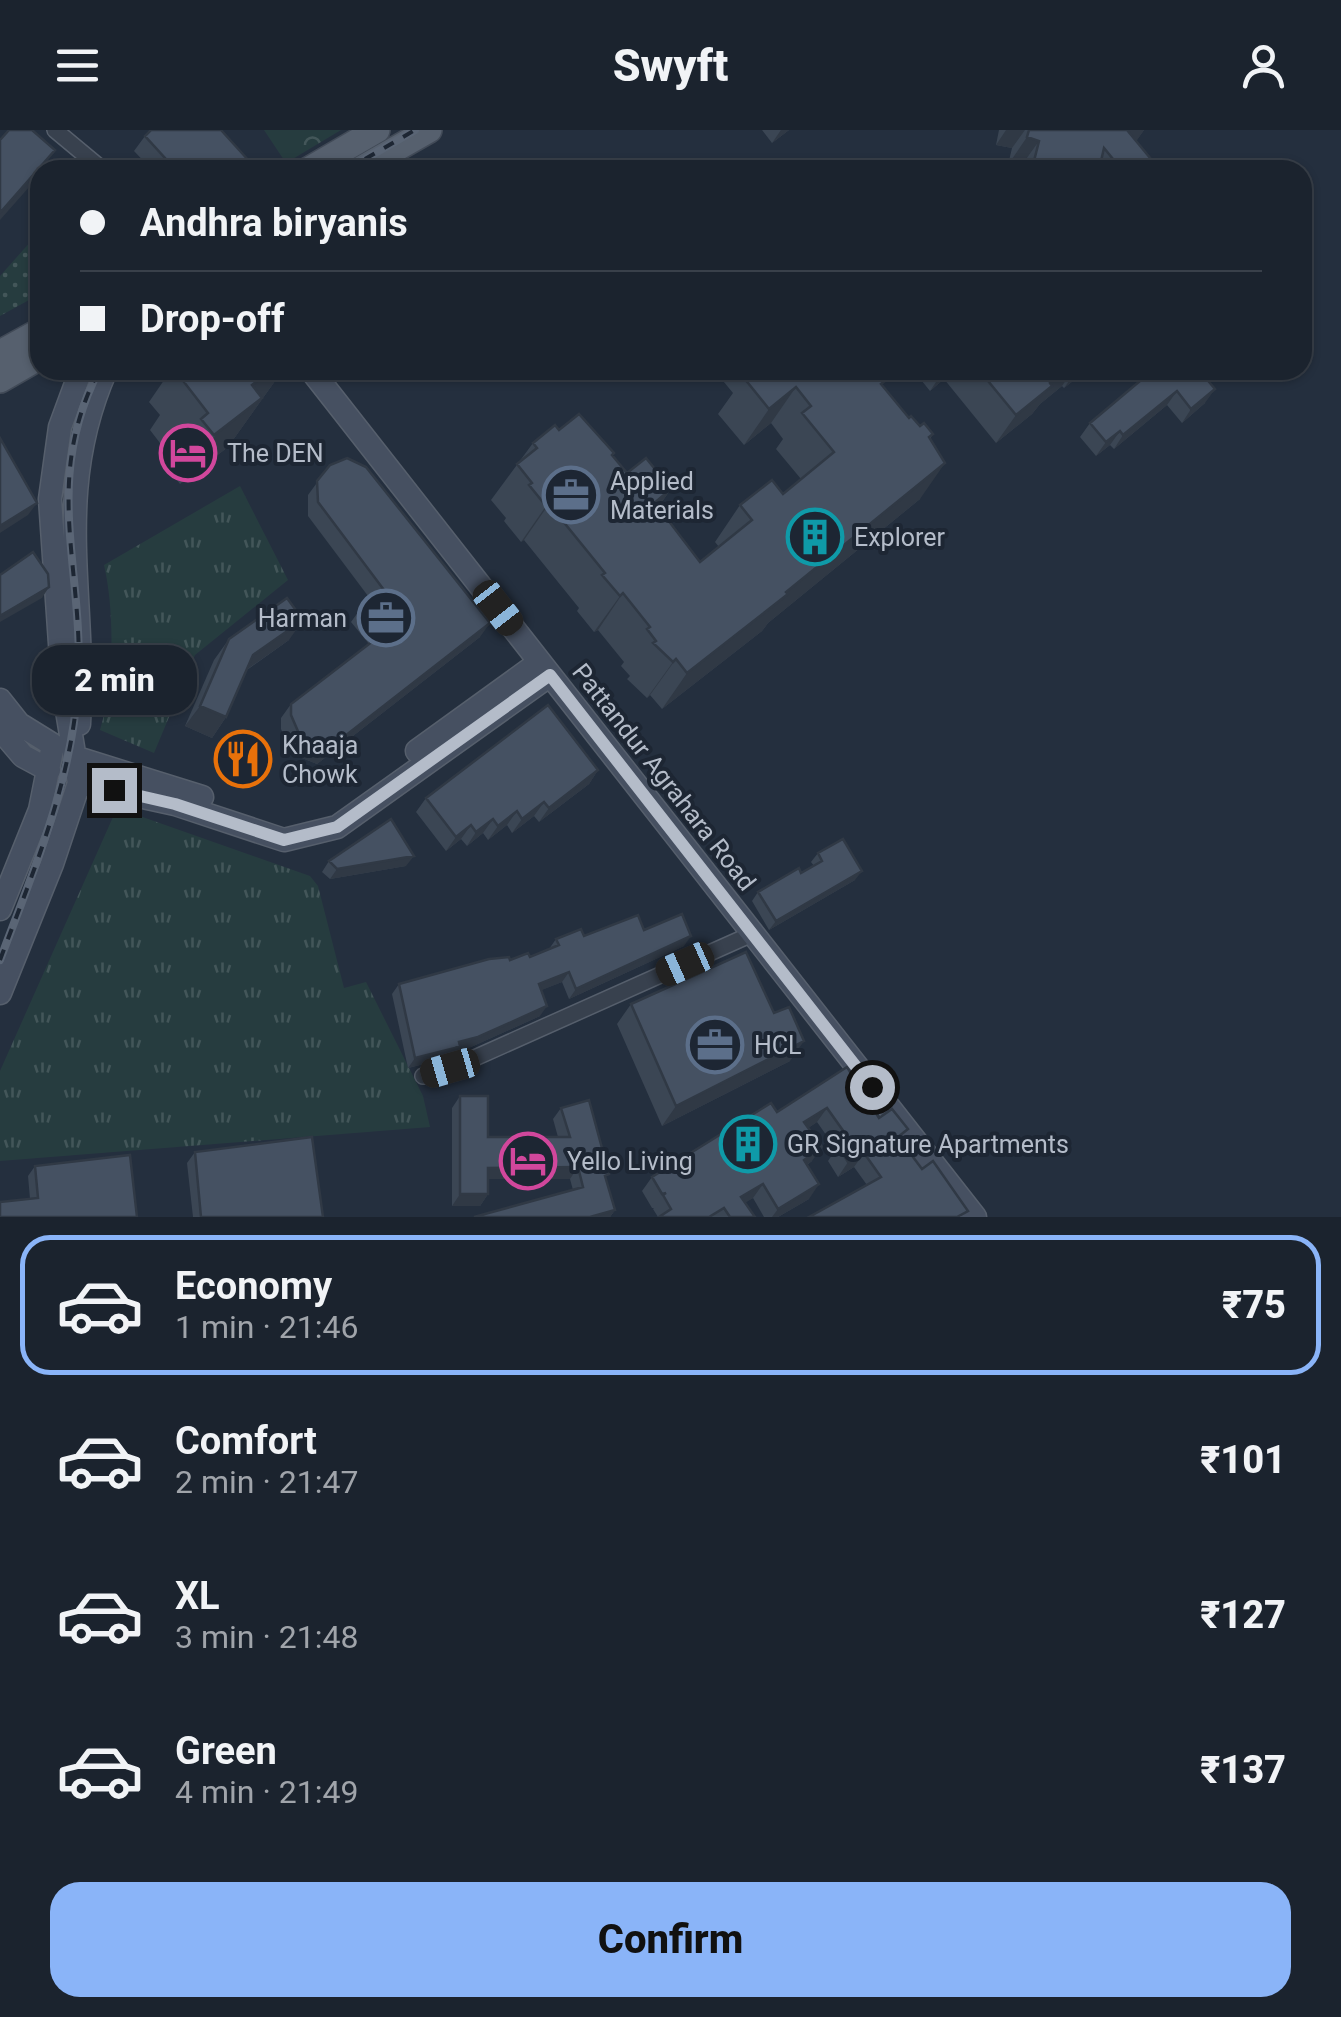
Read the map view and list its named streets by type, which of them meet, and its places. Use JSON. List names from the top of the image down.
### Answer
{
  "streets": {
    "street": ["Pattandur Agrahara Road"]
  },
  "places": {
    "hotel": ["The DEN", "Yello Living"],
    "office": ["Applied Materials", "Harman", "HCL"],
    "building": ["Explorer", "GR Signature Apartments"],
    "restaurant": ["Khaaja Chowk"]
  },
  "page": {
    "header": "Swyft",
    "banner": ["Andhra biryanis", "Drop-off"],
    "bubble": "2 min",
    "list": [
      {
        "name": "Economy",
        "note": "1 min · 21:46",
        "value": "₹75"
      },
      {
        "name": "Comfort",
        "note": "2 min · 21:47",
        "value": "₹101"
      },
      {
        "name": "XL",
        "note": "3 min · 21:48",
        "value": "₹127"
      },
      {
        "name": "Green",
        "note": "4 min · 21:49",
        "value": "₹137"
      }
    ],
    "buttons": "Confirm"
  }
}
